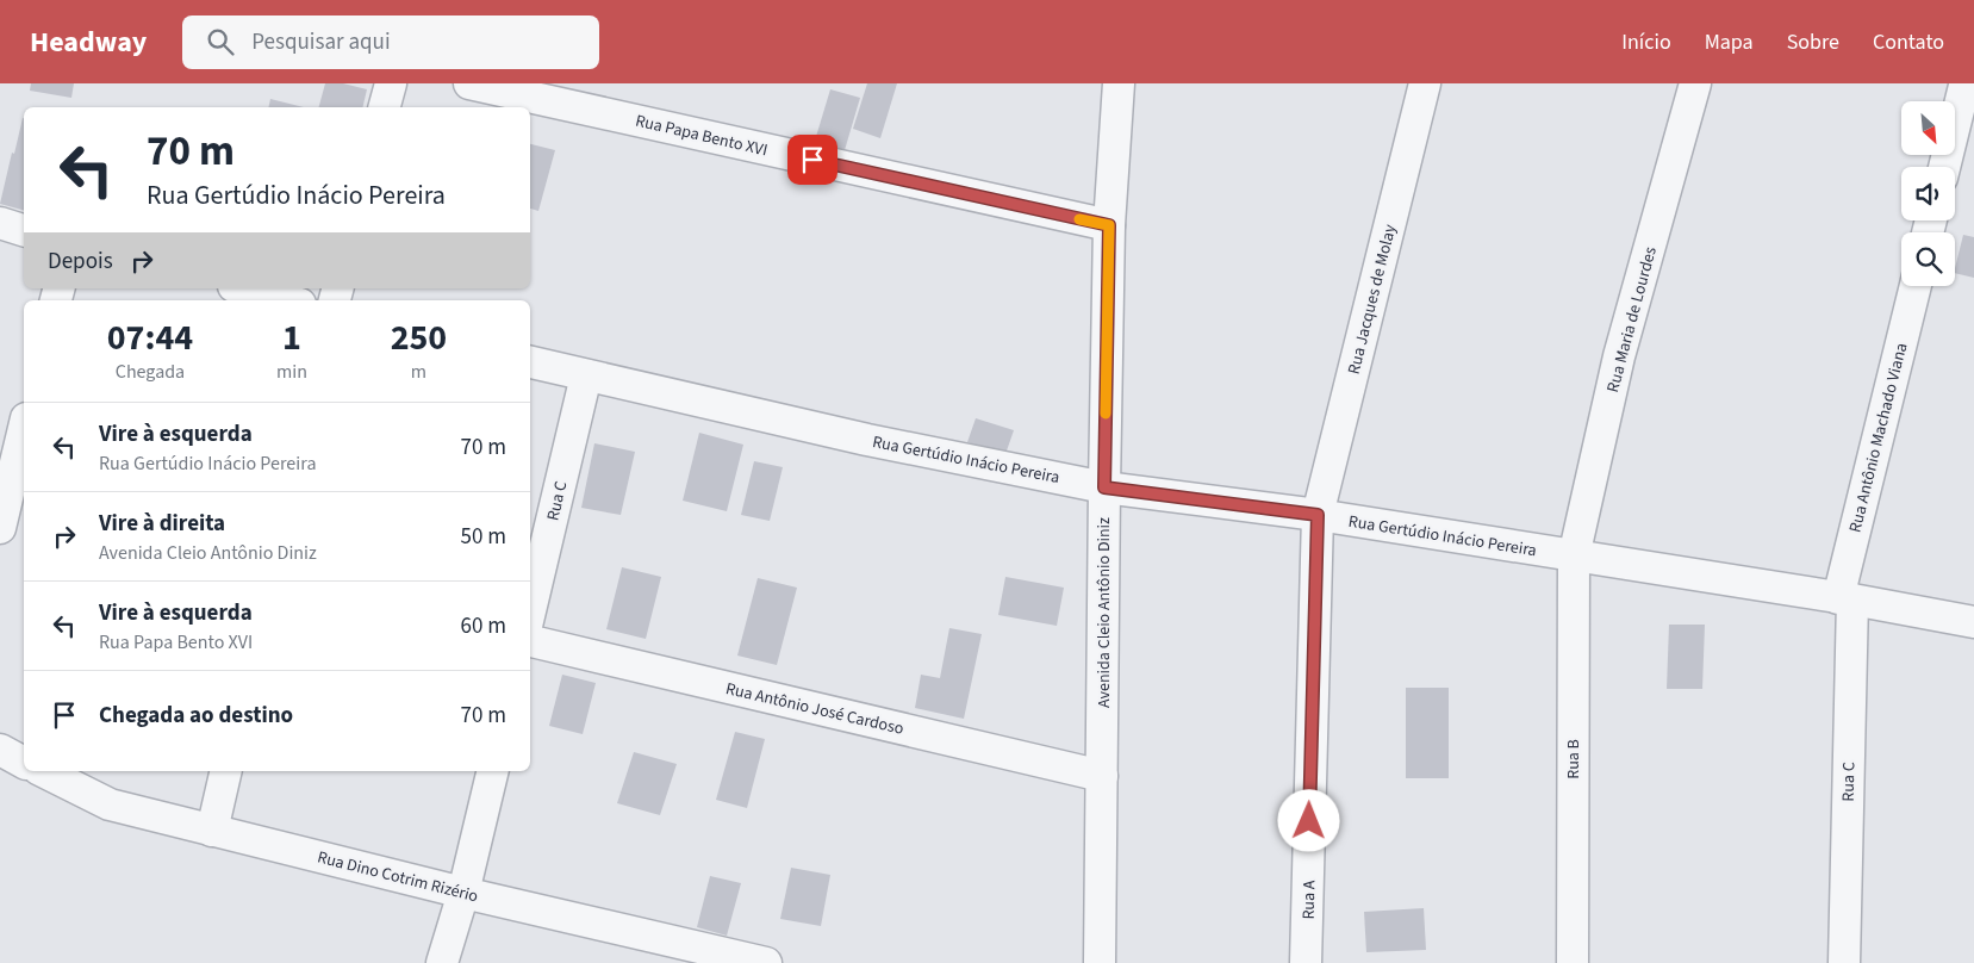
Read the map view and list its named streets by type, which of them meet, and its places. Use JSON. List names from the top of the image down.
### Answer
{
  "streets": {
    "street": [
      "Rua Papa Bento XVI",
      "Rua Jacques de Molay",
      "Rua Maria de Lourdes",
      "Rua Antônio Machado Viana",
      "Rua Gertúdio Inácio Pereira",
      "Rua C",
      "Avenida Cleio Antônio Diniz",
      "Rua Antônio José Cardoso",
      "Rua B",
      "Rua Dino Cotrim Rizério",
      "Rua A"
    ]
  },
  "crossings": [
    ["Rua Papa Bento XVI", "Avenida Cleio Antônio Diniz"],
    ["Rua Jacques de Molay", "Rua Gertúdio Inácio Pereira"],
    ["Rua Jacques de Molay", "Rua A"],
    ["Rua Maria de Lourdes", "Rua Gertúdio Inácio Pereira"],
    ["Rua Maria de Lourdes", "Rua B"],
    ["Rua Antônio Machado Viana", "Rua Gertúdio Inácio Pereira"],
    ["Rua Antônio Machado Viana", "Rua C"],
    ["Rua Gertúdio Inácio Pereira", "Rua C"],
    ["Rua Gertúdio Inácio Pereira", "Avenida Cleio Antônio Diniz"],
    ["Rua Gertúdio Inácio Pereira", "Rua B"],
    ["Rua Gertúdio Inácio Pereira", "Rua A"],
    ["Avenida Cleio Antônio Diniz", "Rua Antônio José Cardoso"]
  ],
  "north": "bottom right",
  "page": {
    "header": "Headway",
    "search": "Pesquisar aqui",
    "nav": [
      "Início",
      "Mapa",
      "Sobre",
      "Contato"
    ],
    "turn": ["70 m", "Rua Gertúdio Inácio Pereira"],
    "then": "Depois",
    "eta": [
      "07:44",
      "Chegada",
      "1",
      "min",
      "250",
      "m"
    ],
    "list": [
      {
        "name": "Vire à esquerda",
        "note": "Rua Gertúdio Inácio Pereira",
        "value": "70 m"
      },
      {
        "name": "Vire à direita",
        "note": "Avenida Cleio Antônio Diniz",
        "value": "50 m"
      },
      {
        "name": "Vire à esquerda",
        "note": "Rua Papa Bento XVI",
        "value": "60 m"
      },
      {
        "name": "Chegada ao destino",
        "value": "70 m"
      }
    ]
  }
}
